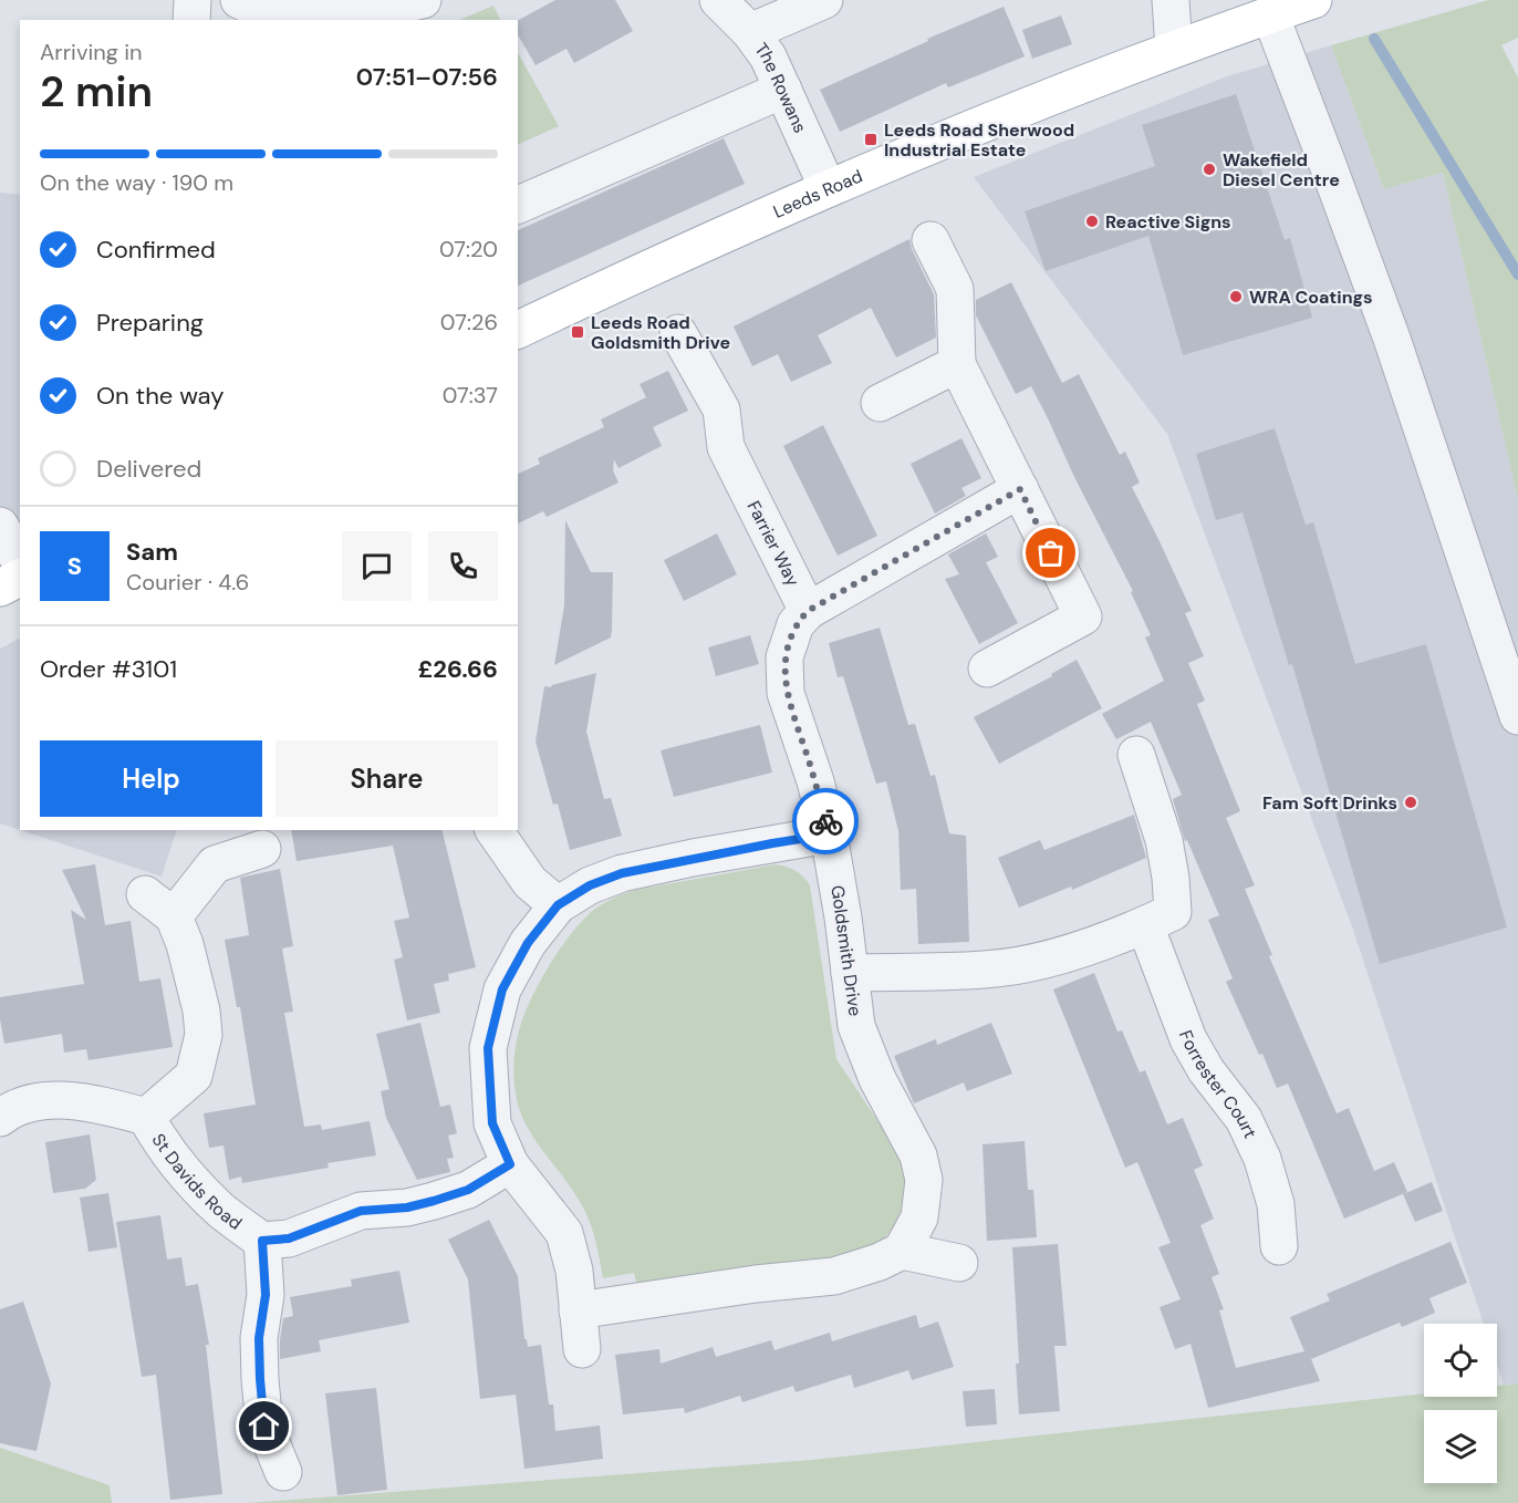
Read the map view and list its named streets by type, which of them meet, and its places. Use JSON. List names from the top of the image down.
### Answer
{
  "streets": {
    "main road": ["Leeds Road"],
    "street": [
      "The Rowans",
      "Farrier Way",
      "Goldsmith Drive",
      "Forrester Court",
      "St Davids Road"
    ]
  },
  "crossings": [
    ["The Rowans", "Leeds Road"]
  ],
  "places": {
    "transit": ["Leeds Road Sherwood Industrial Estate", "Leeds Road Goldsmith Drive"],
    "other": [
      "Wakefield Diesel Centre",
      "Reactive Signs",
      "WRA Coatings",
      "Fam Soft Drinks"
    ]
  },
  "page": {
    "heading": ["2 min", "Arriving in", "07:51–07:56"],
    "panel": [
      "Sam",
      "Courier · 4.6",
      "Order #3101",
      "£26.66"
    ],
    "bar": "On the way · 190 m",
    "list": [
      ["Confirmed", "07:20"],
      ["Preparing", "07:26"],
      ["On the way", "07:37"],
      "Delivered"
    ],
    "round": "S",
    "buttons": ["Help", "Share"]
  }
}
